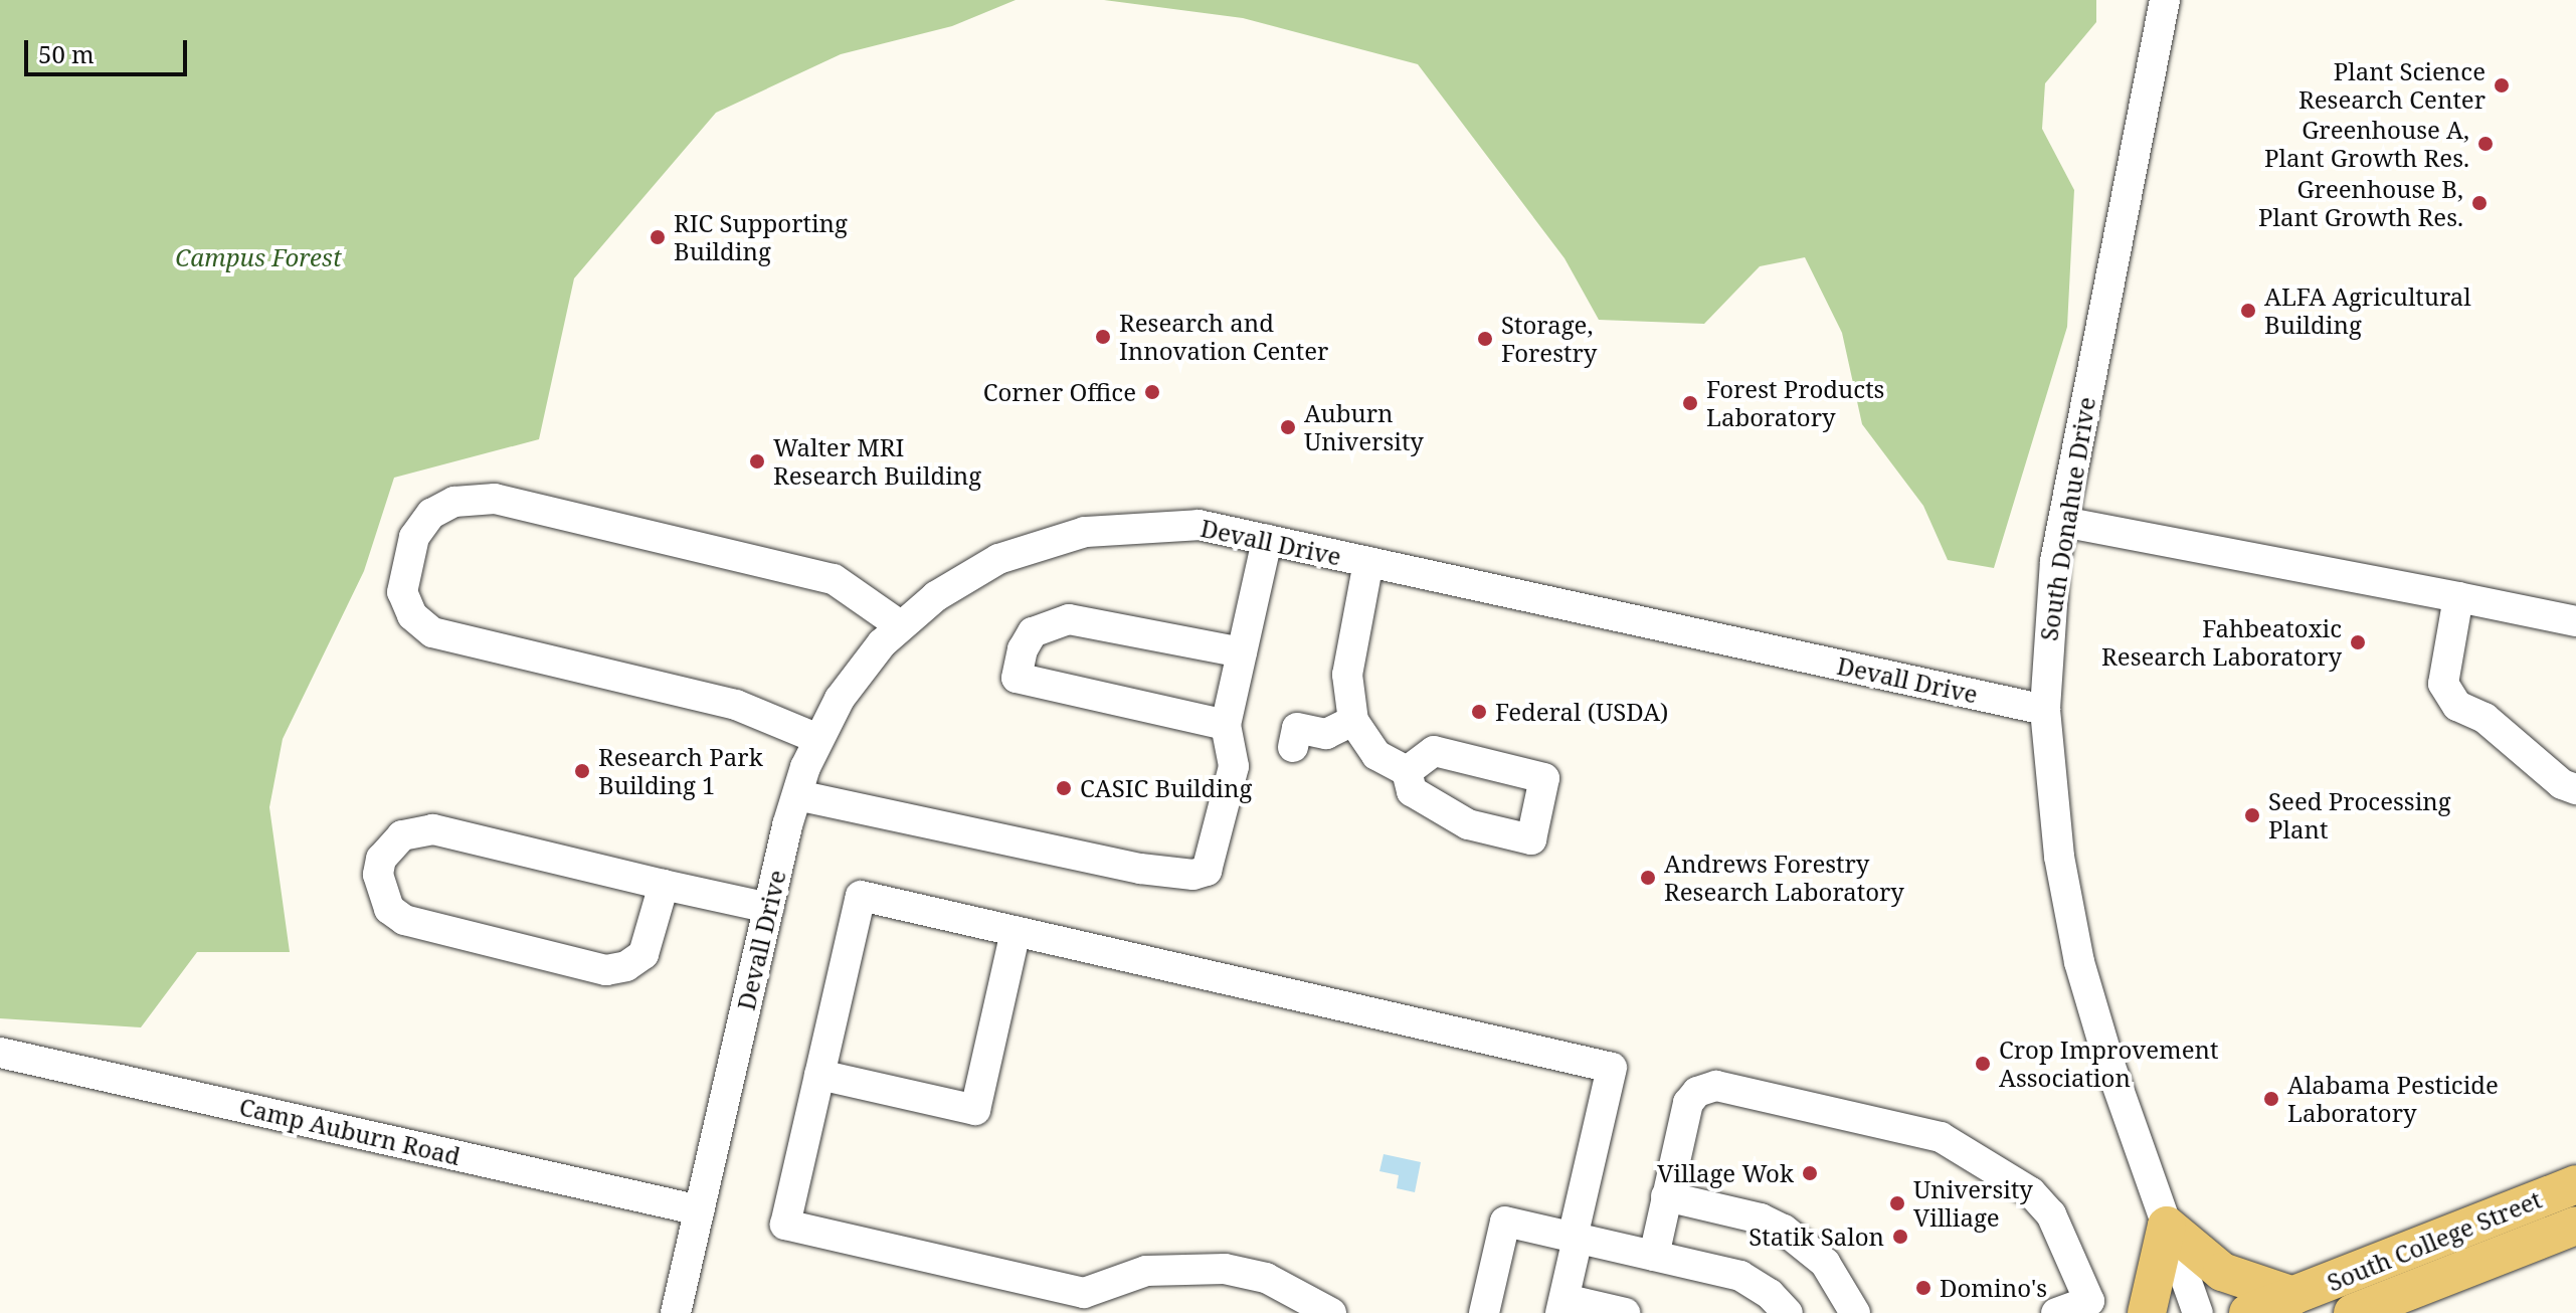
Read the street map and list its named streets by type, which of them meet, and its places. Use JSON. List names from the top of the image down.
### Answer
{
  "streets": {
    "main road": ["South College Street"],
    "street": ["South Donahue Drive", "Devall Drive", "Camp Auburn Road"]
  },
  "crossings": [
    ["South Donahue Drive", "Devall Drive"],
    ["Devall Drive", "Camp Auburn Road"]
  ],
  "parks": ["Campus Forest"],
  "places": [
    "Plant Science Research Center",
    "Greenhouse A, Plant Growth Res.",
    "Greenhouse B, Plant Growth Res.",
    "RIC Supporting Building",
    "ALFA Agricultural Building",
    "Research and Innovation Center",
    "Storage, Forestry",
    "Corner Office",
    "Forest Products Laboratory",
    "Auburn University",
    "Walter MRI Research Building",
    "Fahbeatoxic Research Laboratory",
    "Federal (USDA)",
    "Research Park Building 1",
    "CASIC Building",
    "Seed Processing Plant",
    "Andrews Forestry Research Laboratory",
    "Crop Improvement Association",
    "Alabama Pesticide Laboratory",
    "Village Wok",
    "University Villiage",
    "Statik Salon",
    "Domino's"
  ],
  "scale_bar": "50 m"
}
